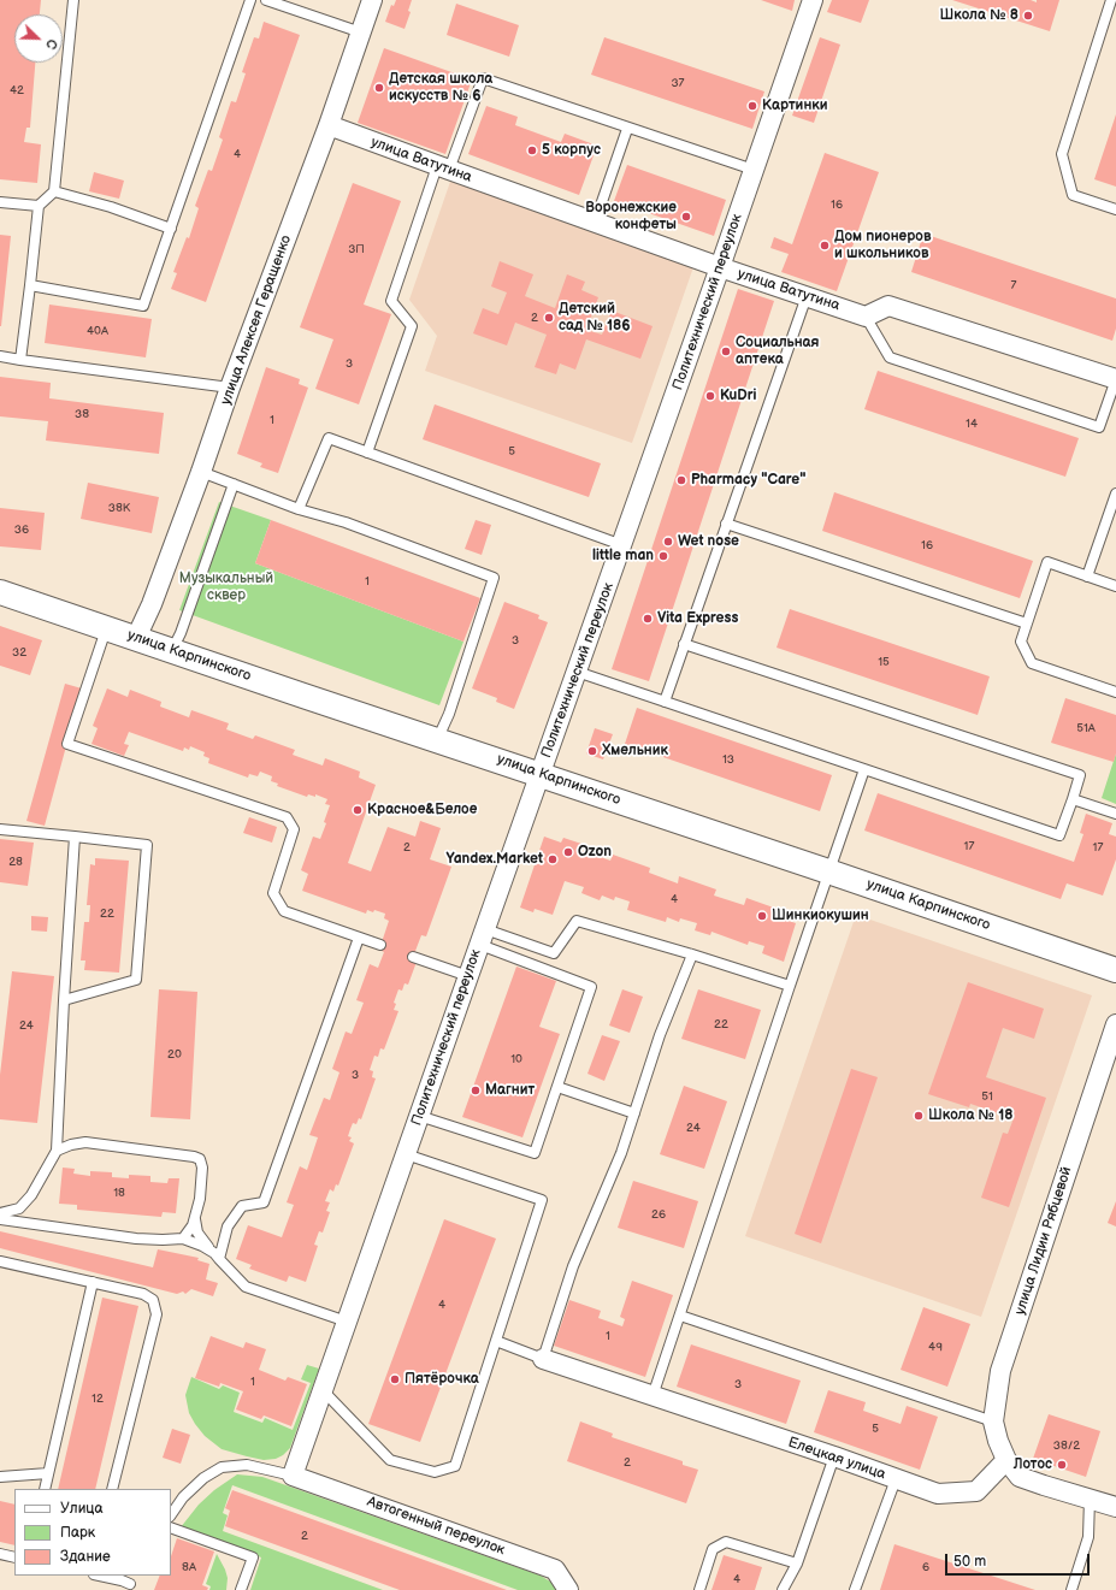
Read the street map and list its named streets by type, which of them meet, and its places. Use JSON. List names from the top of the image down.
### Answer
{
  "streets": {
    "street": [
      "улица Ватутина",
      "Политехнический переулок",
      "улица Алексея Геращенко",
      "улица Карпинского",
      "улица Лидии Рябцевой",
      "Елецкая улица",
      "Автогенный переулок"
    ]
  },
  "crossings": [
    ["улица Ватутина", "Политехнический переулок"],
    ["улица Ватутина", "улица Алексея Геращенко"],
    ["Политехнический переулок", "улица Карпинского"],
    ["Политехнический переулок", "Автогенный переулок"],
    ["улица Алексея Геращенко", "улица Карпинского"],
    ["улица Лидии Рябцевой", "Елецкая улица"]
  ],
  "parks": ["Музыкальный сквер"],
  "places": [
    "Школа № 8",
    "Детская школа искусств № 6",
    "Картинки",
    "5 корпус",
    "Воронежские конфеты",
    "Дом пионеров и школьников",
    "Детский сад № 186",
    "Социальная аптека",
    "KuDri",
    "Pharmacy \"Care\"",
    "Wet nose",
    "little man",
    "Vita Express",
    "Хмельник",
    "Красное&Белое",
    "Ozon",
    "Yandex.Market",
    "Шинкиокушин",
    "Магнит",
    "Школа № 18",
    "Пятёрочка",
    "Лотос"
  ],
  "house_numbers": [
    "37",
    "42",
    "4",
    "16",
    "3П",
    "7",
    "2",
    "40А",
    "3",
    "38",
    "1",
    "14",
    "5",
    "38К",
    "36",
    "16",
    "1",
    "3",
    "32",
    "15",
    "51А",
    "13",
    "17",
    "2",
    "17",
    "28",
    "4",
    "22",
    "22",
    "24",
    "20",
    "10",
    "3",
    "51",
    "24",
    "18",
    "26",
    "4",
    "1",
    "49",
    "1",
    "3",
    "12",
    "5",
    "38/2",
    "2",
    "2",
    "8А",
    "6",
    "4"
  ],
  "legend": ["Улица", "Парк", "Здание"],
  "scale_bar": "50 m",
  "north": "bottom right"
}
